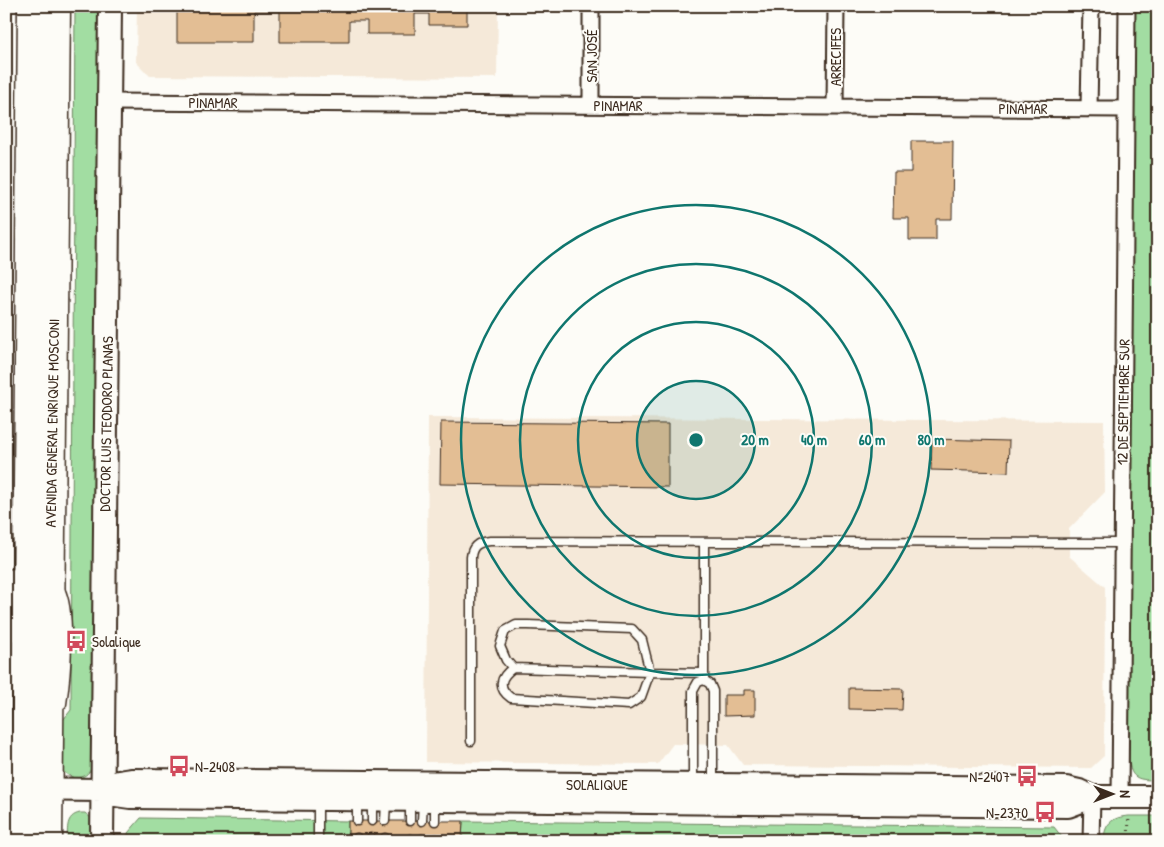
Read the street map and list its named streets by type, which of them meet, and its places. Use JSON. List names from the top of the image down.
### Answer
{
  "streets": {
    "highway": ["AVENIDA GENERAL ENRIQUE MOSCONI"],
    "main road": ["DOCTOR LUIS TEODORO PLANAS", "SOLALIQUE"],
    "street": [
      "SAN JOSÉ",
      "ARRECIFES",
      "PINAMAR",
      "12 DE SEPTIEMBRE SUR"
    ]
  },
  "crossings": [
    ["SAN JOSÉ", "PINAMAR"],
    ["ARRECIFES", "PINAMAR"],
    ["PINAMAR", "12 DE SEPTIEMBRE SUR"],
    ["PINAMAR", "DOCTOR LUIS TEODORO PLANAS"],
    ["12 DE SEPTIEMBRE SUR", "SOLALIQUE"],
    ["AVENIDA GENERAL ENRIQUE MOSCONI", "SOLALIQUE"],
    ["DOCTOR LUIS TEODORO PLANAS", "SOLALIQUE"]
  ],
  "places": {
    "bus stop": [
      "Solalique",
      "N-2408",
      "N-2407",
      "N-2370"
    ]
  },
  "north": "right",
  "rings": [
    "20 m",
    "40 m",
    "60 m",
    "80 m"
  ]
}
